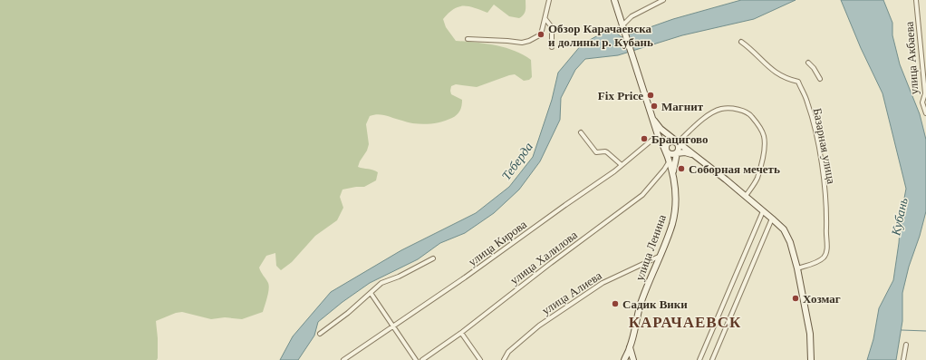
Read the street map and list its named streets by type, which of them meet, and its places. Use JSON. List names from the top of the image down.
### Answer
{
  "streets": {
    "main road": ["улица Ленина"],
    "street": [
      "улица Акбаева",
      "Базарная улица",
      "улица Кирова",
      "улица Халилова",
      "улица Алиева"
    ]
  },
  "crossings": [
    ["Базарная улица", "улица Ленина"],
    ["улица Кирова", "улица Ленина"],
    ["улица Ленина", "улица Халилова"],
    ["улица Ленина", "улица Алиева"]
  ],
  "districts": ["КАРАЧАЕВСК"],
  "water": ["Теберда", "Кубань"],
  "places": [
    "Обзор Карачаевска и долины р. Кубань",
    "Fix Price",
    "Магнит",
    "Брацигово",
    "Соборная мечеть",
    "Хозмаг",
    "Садик Вики"
  ]
}
